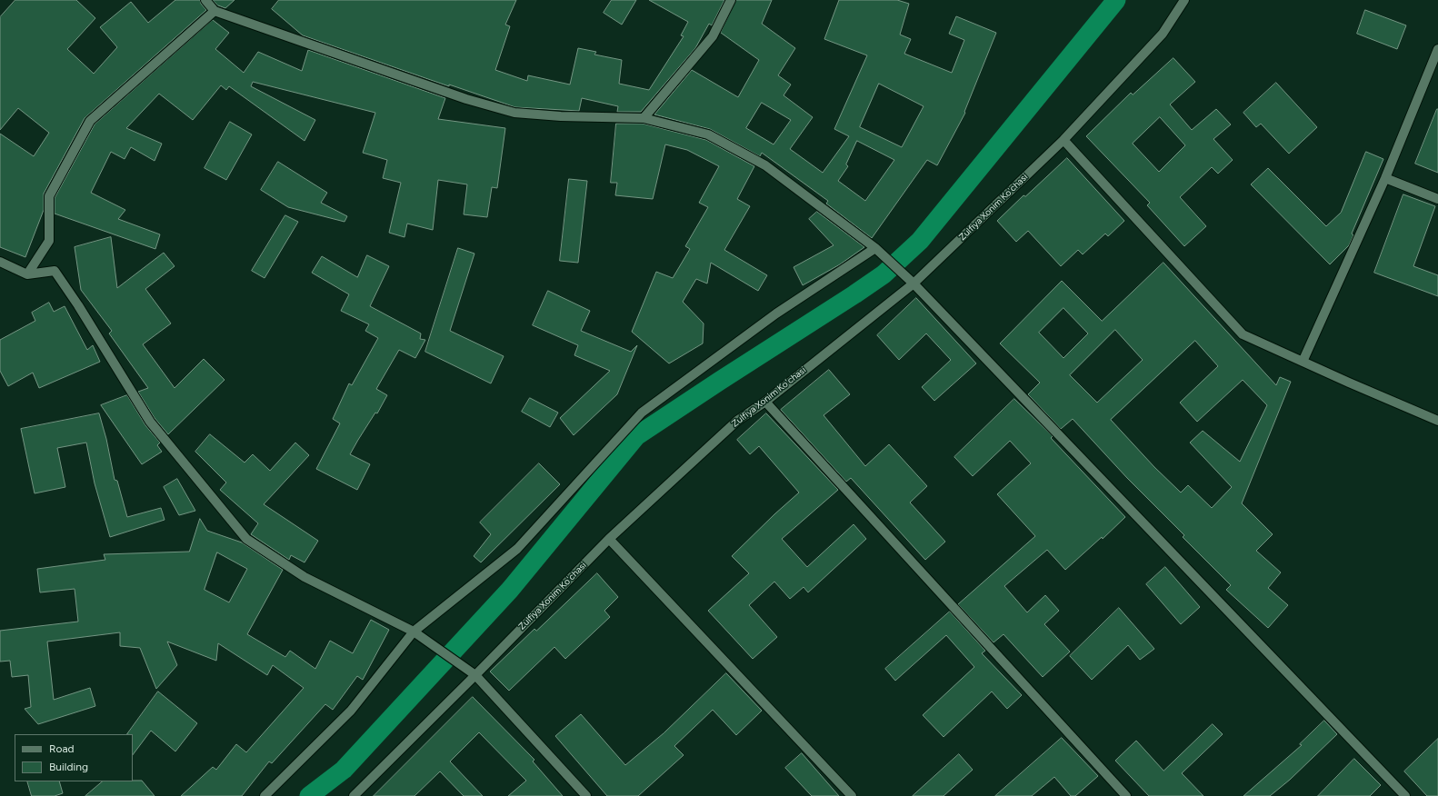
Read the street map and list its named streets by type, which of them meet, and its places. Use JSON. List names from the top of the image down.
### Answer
{
  "streets": {
    "street": ["Zulfiya Xonim Ko'chasi"]
  },
  "legend": ["Road", "Building"]
}
